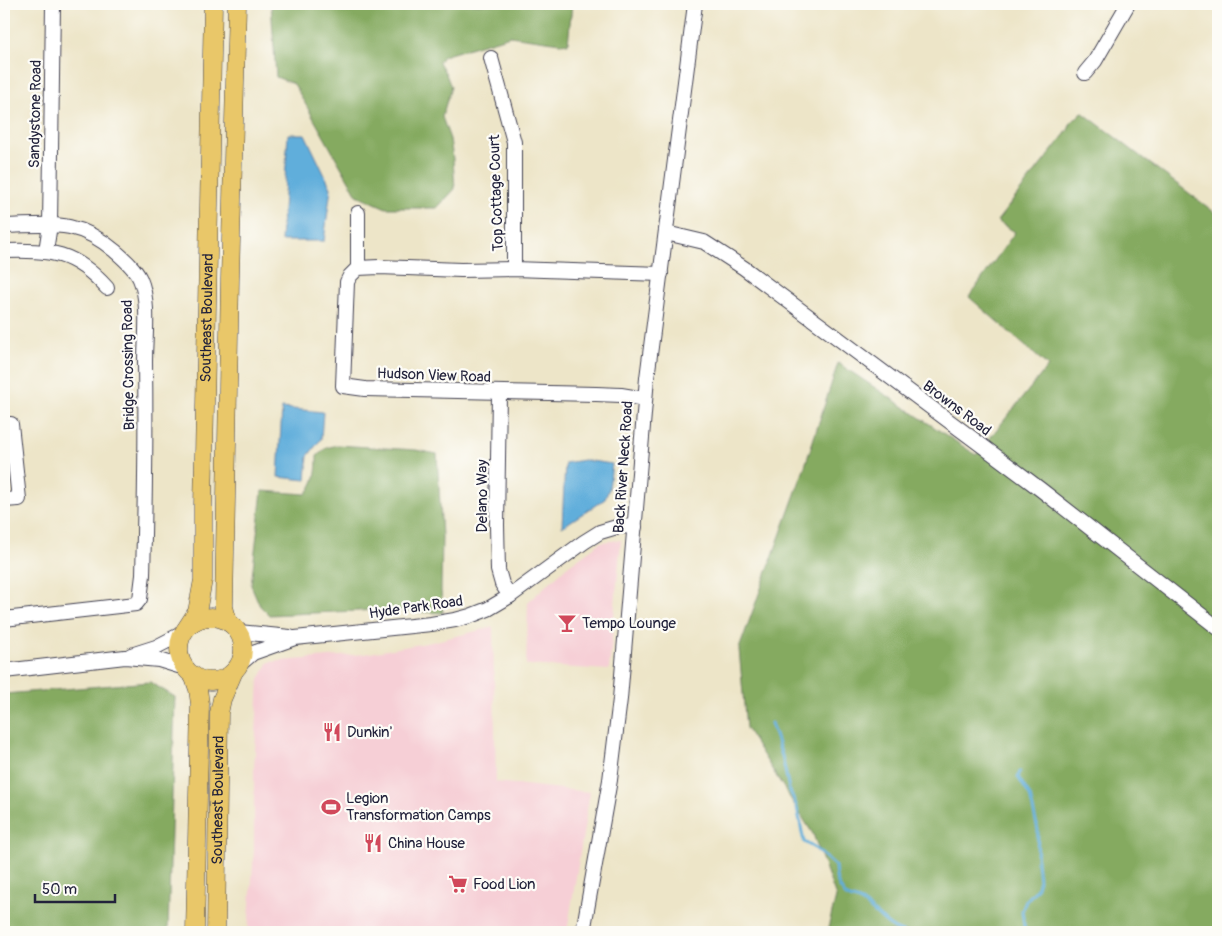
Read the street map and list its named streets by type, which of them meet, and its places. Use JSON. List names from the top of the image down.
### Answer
{
  "streets": {
    "main road": ["Southeast Boulevard"],
    "street": [
      "Sandystone Road",
      "Top Cottage Court",
      "Bridge Crossing Road",
      "Hudson View Road",
      "Browns Road",
      "Back River Neck Road",
      "Delano Way",
      "Hyde Park Road"
    ]
  },
  "crossings": [
    ["Sandystone Road", "Bridge Crossing Road"],
    ["Southeast Boulevard", "Hyde Park Road"],
    ["Hudson View Road", "Back River Neck Road"],
    ["Hudson View Road", "Delano Way"],
    ["Browns Road", "Back River Neck Road"],
    ["Back River Neck Road", "Hyde Park Road"],
    ["Delano Way", "Hyde Park Road"]
  ],
  "places": {
    "bar": ["Tempo Lounge"],
    "restaurant": ["Dunkin'", "China House"],
    "sports": ["Legion Transformation Camps"],
    "supermarket": ["Food Lion"]
  },
  "scale_bar": "50 m"
}
